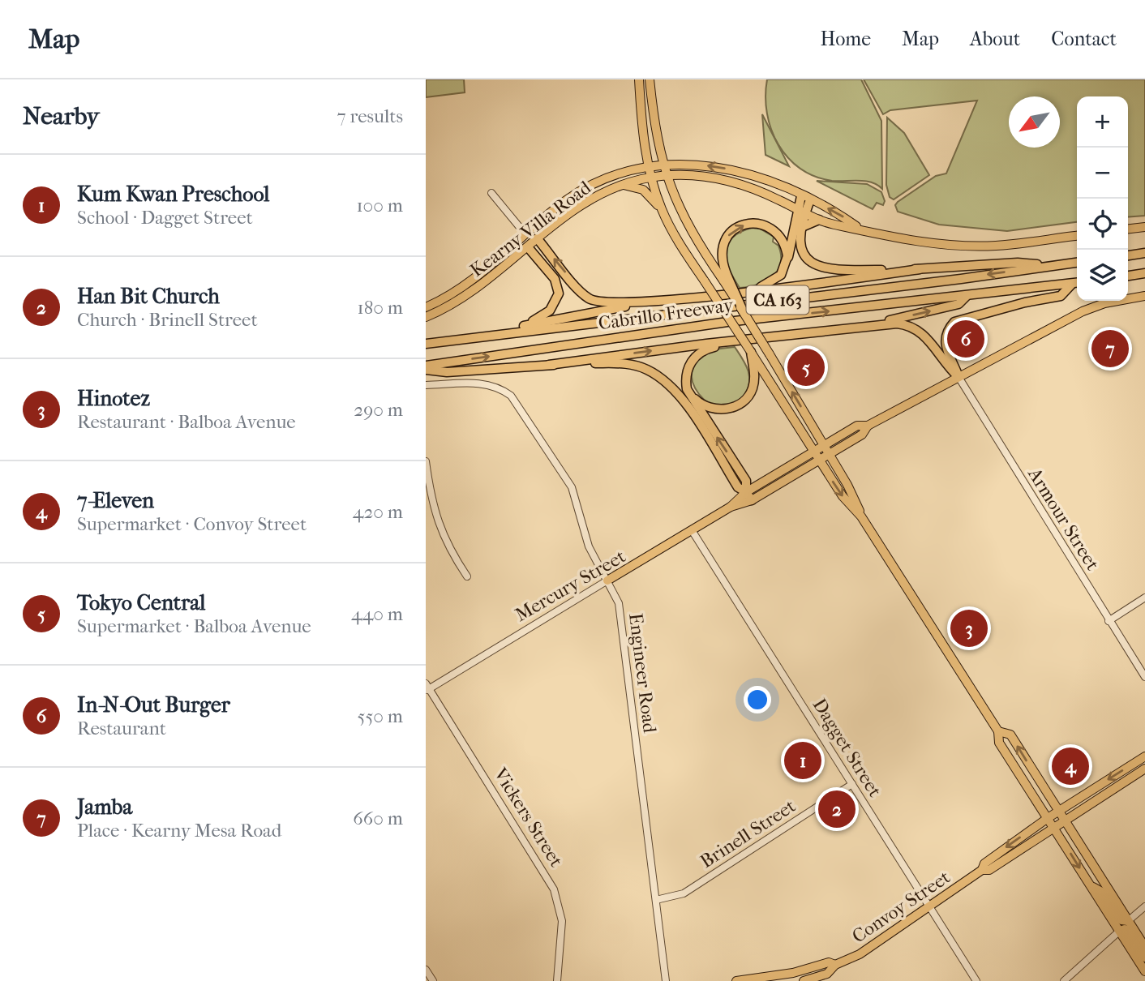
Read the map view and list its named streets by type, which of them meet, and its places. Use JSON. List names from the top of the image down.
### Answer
{
  "streets": {
    "highway": ["CA 163", "Cabrillo Freeway"],
    "main road": ["Kearny Villa Road", "Mercury Street", "Convoy Street"],
    "street": [
      "Armour Street",
      "Engineer Road",
      "Dagget Street",
      "Vickers Street",
      "Brinell Street"
    ]
  },
  "crossings": [
    ["Armour Street", "Mercury Street"],
    ["Mercury Street", "Engineer Road"],
    ["Mercury Street", "Dagget Street"],
    ["Mercury Street", "Vickers Street"],
    ["Engineer Road", "Brinell Street"],
    ["Dagget Street", "Brinell Street"],
    ["Dagget Street", "Convoy Street"]
  ],
  "north": "bottom left",
  "page": {
    "header": "Map",
    "nav": [
      "Home",
      "Map",
      "About",
      "Contact"
    ],
    "heading": ["Nearby", "7 results"],
    "map_buttons": ["+", "−"],
    "list": [
      {
        "mark": "1",
        "name": "Kum Kwan Preschool",
        "note": "School · Dagget Street",
        "value": "100 m"
      },
      {
        "mark": "2",
        "name": "Han Bit Church",
        "note": "Church · Brinell Street",
        "value": "180 m"
      },
      {
        "mark": "3",
        "name": "Hinotez",
        "note": "Restaurant · Balboa Avenue",
        "value": "290 m"
      },
      {
        "mark": "4",
        "name": "7-Eleven",
        "note": "Supermarket · Convoy Street",
        "value": "420 m"
      },
      {
        "mark": "5",
        "name": "Tokyo Central",
        "note": "Supermarket · Balboa Avenue",
        "value": "440 m"
      },
      {
        "mark": "6",
        "name": "In-N-Out Burger",
        "note": "Restaurant",
        "value": "550 m"
      },
      {
        "mark": "7",
        "name": "Jamba",
        "note": "Place · Kearny Mesa Road",
        "value": "660 m"
      }
    ],
    "pins": [
      "6",
      "7",
      "5",
      "3",
      "1",
      "4",
      "2"
    ]
  }
}
